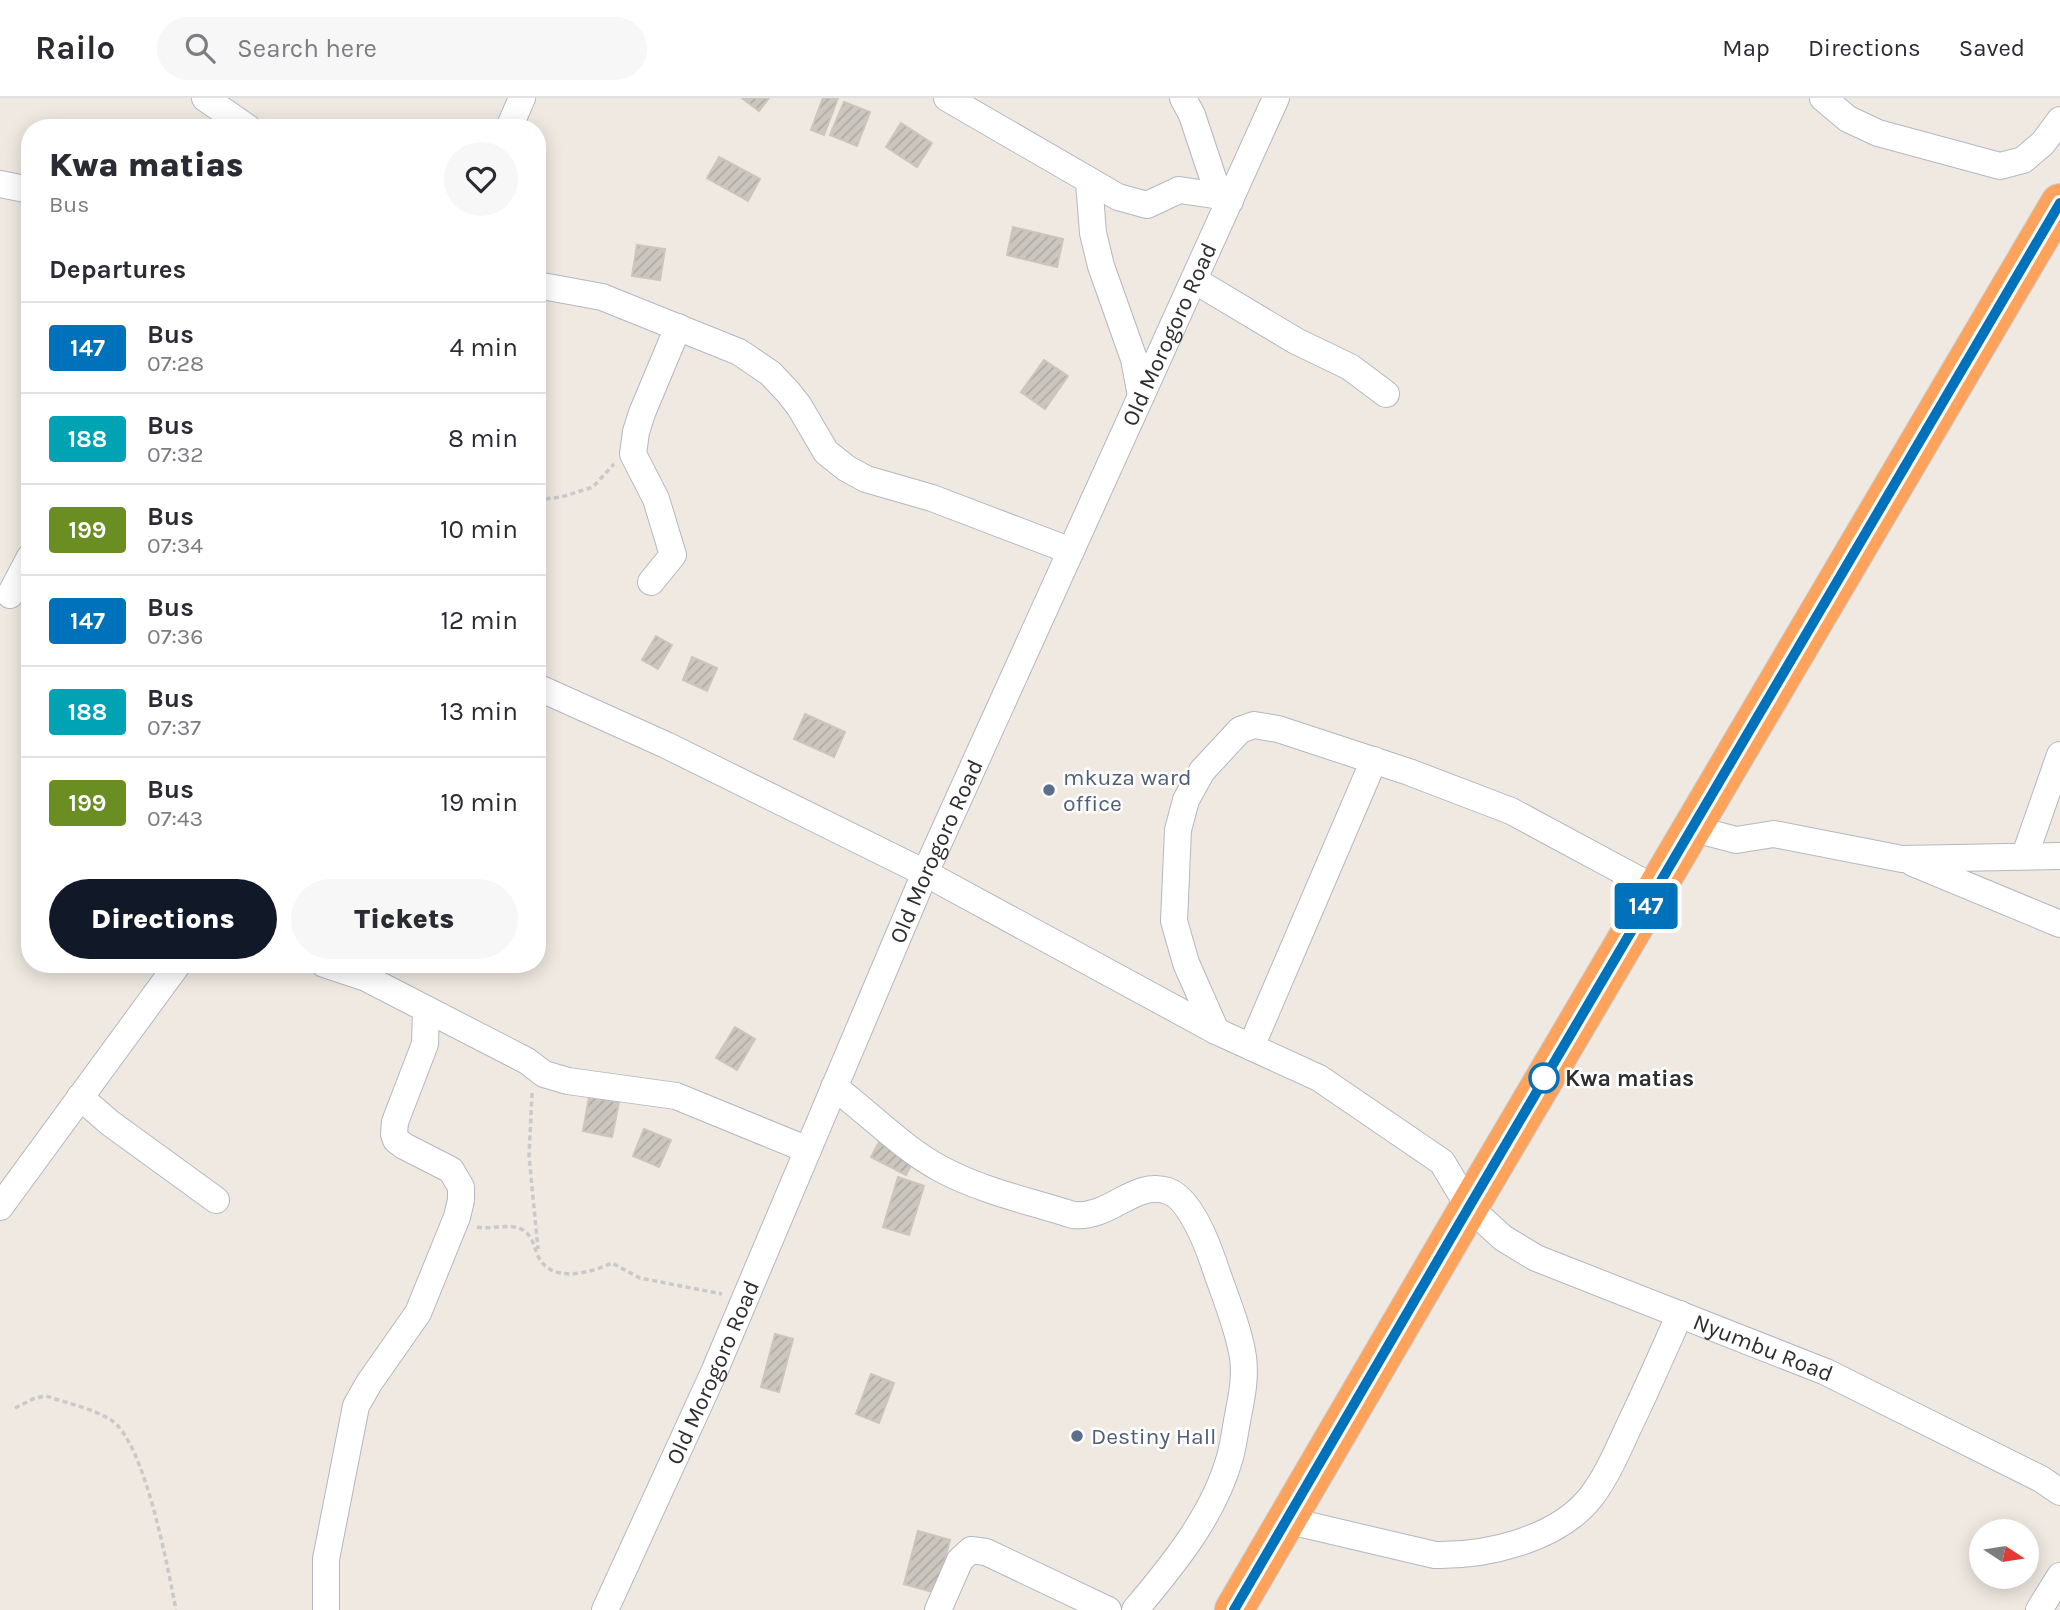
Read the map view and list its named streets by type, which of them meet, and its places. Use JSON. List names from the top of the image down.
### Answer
{
  "streets": {
    "street": ["Old Morogoro Road", "Nyumbu Road"]
  },
  "crossings": [
    ["Old Morogoro Road", "Nyumbu Road"]
  ],
  "places": ["mkuza ward office", "Kwa matias", "Destiny Hall"],
  "lines": ["bus line 147"],
  "north": "right",
  "page": {
    "header": "Railo",
    "search": "Search here",
    "nav": ["Map", "Directions", "Saved"],
    "on_map": "147",
    "heading": [
      ["Kwa matias", "Bus"],
      "Departures"
    ],
    "list": [
      {
        "mark": "147",
        "name": "Bus",
        "note": "07:28",
        "value": "4 min"
      },
      {
        "mark": "188",
        "name": "Bus",
        "note": "07:32",
        "value": "8 min"
      },
      {
        "mark": "199",
        "name": "Bus",
        "note": "07:34",
        "value": "10 min"
      },
      {
        "mark": "147",
        "name": "Bus",
        "note": "07:36",
        "value": "12 min"
      },
      {
        "mark": "188",
        "name": "Bus",
        "note": "07:37",
        "value": "13 min"
      },
      {
        "mark": "199",
        "name": "Bus",
        "note": "07:43",
        "value": "19 min"
      }
    ],
    "buttons": ["Directions", "Tickets"]
  }
}
